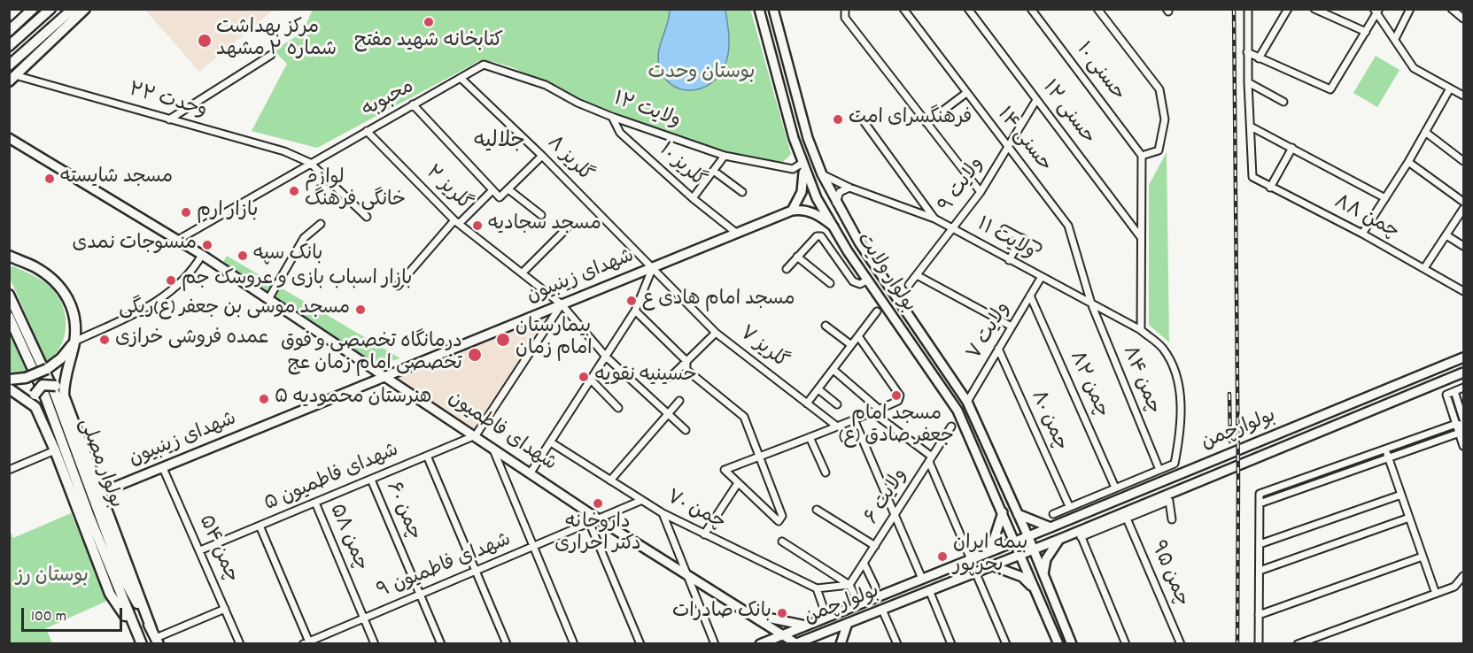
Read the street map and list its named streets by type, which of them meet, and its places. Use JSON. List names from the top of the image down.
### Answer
{
  "streets": {
    "main road": [
      "بولوار ولایت",
      "شهدای زینبیون",
      "بولوارچمن",
      "شهدای فاطمیون",
      "بولوار مصلی"
    ],
    "street": [
      "حسنی ۱۰",
      "محبوبه",
      "وحدت ۲۲",
      "ولایت ۱۲",
      "حسنی ۱۲",
      "حسنی ۱۴",
      "گلریز ۸",
      "گلریز ۱۰",
      "ولایت ۹",
      "گلریز ۲",
      "چمن ۸۸",
      "ولایت ۱۱",
      "ولایت ۷",
      "گلریز ۷",
      "چمن ۸۴",
      "چمن ۸۲",
      "چمن ۸۰",
      "شهدای فاطمیون ۵",
      "ولایت ۶",
      "چمن ۶۰",
      "چمن ۷۰",
      "چمن ۵۸",
      "چمن ۵۴",
      "شهدای فاطمیون ۹",
      "چمن ۹۵"
    ]
  },
  "crossings": [
    ["محبوبه", "وحدت ۲۲"],
    ["محبوبه", "ولایت ۱۲"],
    ["محبوبه", "گلریز ۸"],
    ["محبوبه", "گلریز ۲"],
    ["محبوبه", "شهدای فاطمیون"],
    ["ولایت ۱۲", "گلریز ۱۰"],
    ["ولایت ۱۲", "بولوار ولایت"],
    ["حسنی ۱۲", "ولایت ۹"],
    ["حسنی ۱۴", "ولایت ۹"],
    ["حسنی ۱۴", "ولایت ۱۱"],
    ["حسنی ۱۴", "چمن ۸۴"],
    ["گلریز ۸", "شهدای زینبیون"],
    ["گلریز ۸", "گلریز ۷"],
    ["گلریز ۱۰", "شهدای زینبیون"],
    ["ولایت ۹", "ولایت ۱۱"],
    ["گلریز ۲", "شهدای زینبیون"],
    ["ولایت ۱۱", "بولوار ولایت"],
    ["ولایت ۱۱", "ولایت ۷"],
    ["ولایت ۱۱", "چمن ۸۴"],
    ["بولوار ولایت", "ولایت ۷"],
    ["بولوار ولایت", "بولوارچمن"],
    ["شهدای زینبیون", "گلریز ۷"],
    ["شهدای زینبیون", "شهدای فاطمیون"],
    ["شهدای زینبیون", "چمن ۵۴"],
    ["ولایت ۷", "چمن ۸۲"],
    ["ولایت ۷", "چمن ۸۰"],
    ["بولوارچمن", "شهدای فاطمیون"],
    ["شهدای فاطمیون", "شهدای فاطمیون ۵"],
    ["شهدای فاطمیون", "شهدای فاطمیون ۹"],
    ["شهدای فاطمیون ۵", "چمن ۶۰"],
    ["شهدای فاطمیون ۵", "چمن ۵۸"],
    ["شهدای فاطمیون ۵", "چمن ۵۴"],
    ["چمن ۶۰", "شهدای فاطمیون ۹"],
    ["چمن ۷۰", "شهدای فاطمیون ۹"],
    ["چمن ۵۸", "شهدای فاطمیون ۹"]
  ],
  "districts": ["جلالیه"],
  "parks": ["بوستان وحدت", "بوستان رز"],
  "places": [
    "کتابخانه شهید مفتح",
    "مرکز بهداشت شماره ۲ مشهد",
    "فرهنگسرای امت",
    "مسجد شایسته",
    "لوازم خانگی فرهنگ",
    "بازار ارم",
    "مسجد سجادیه",
    "منسوجات نمدی",
    "بانک سپه",
    "بازار اسباب بازی و عروسک جم",
    "مسجد امام هادی ع",
    "مسجد موسی بن جعفر (ع)ریگی",
    "عمده فروشی خرازی",
    "بیمارستان امام زمان",
    "درمانگاه تخصصی و فوق تخصصی امام زمان عج",
    "حسینیه نقویه",
    "مسجد امام جعفر صادق (ع)",
    "هنرستان محمودیه ۵",
    "داروخانه دکتر احراری",
    "بيمه ايران بحرپور",
    "بانک صادرات"
  ],
  "scale_bar": "100 m"
}
